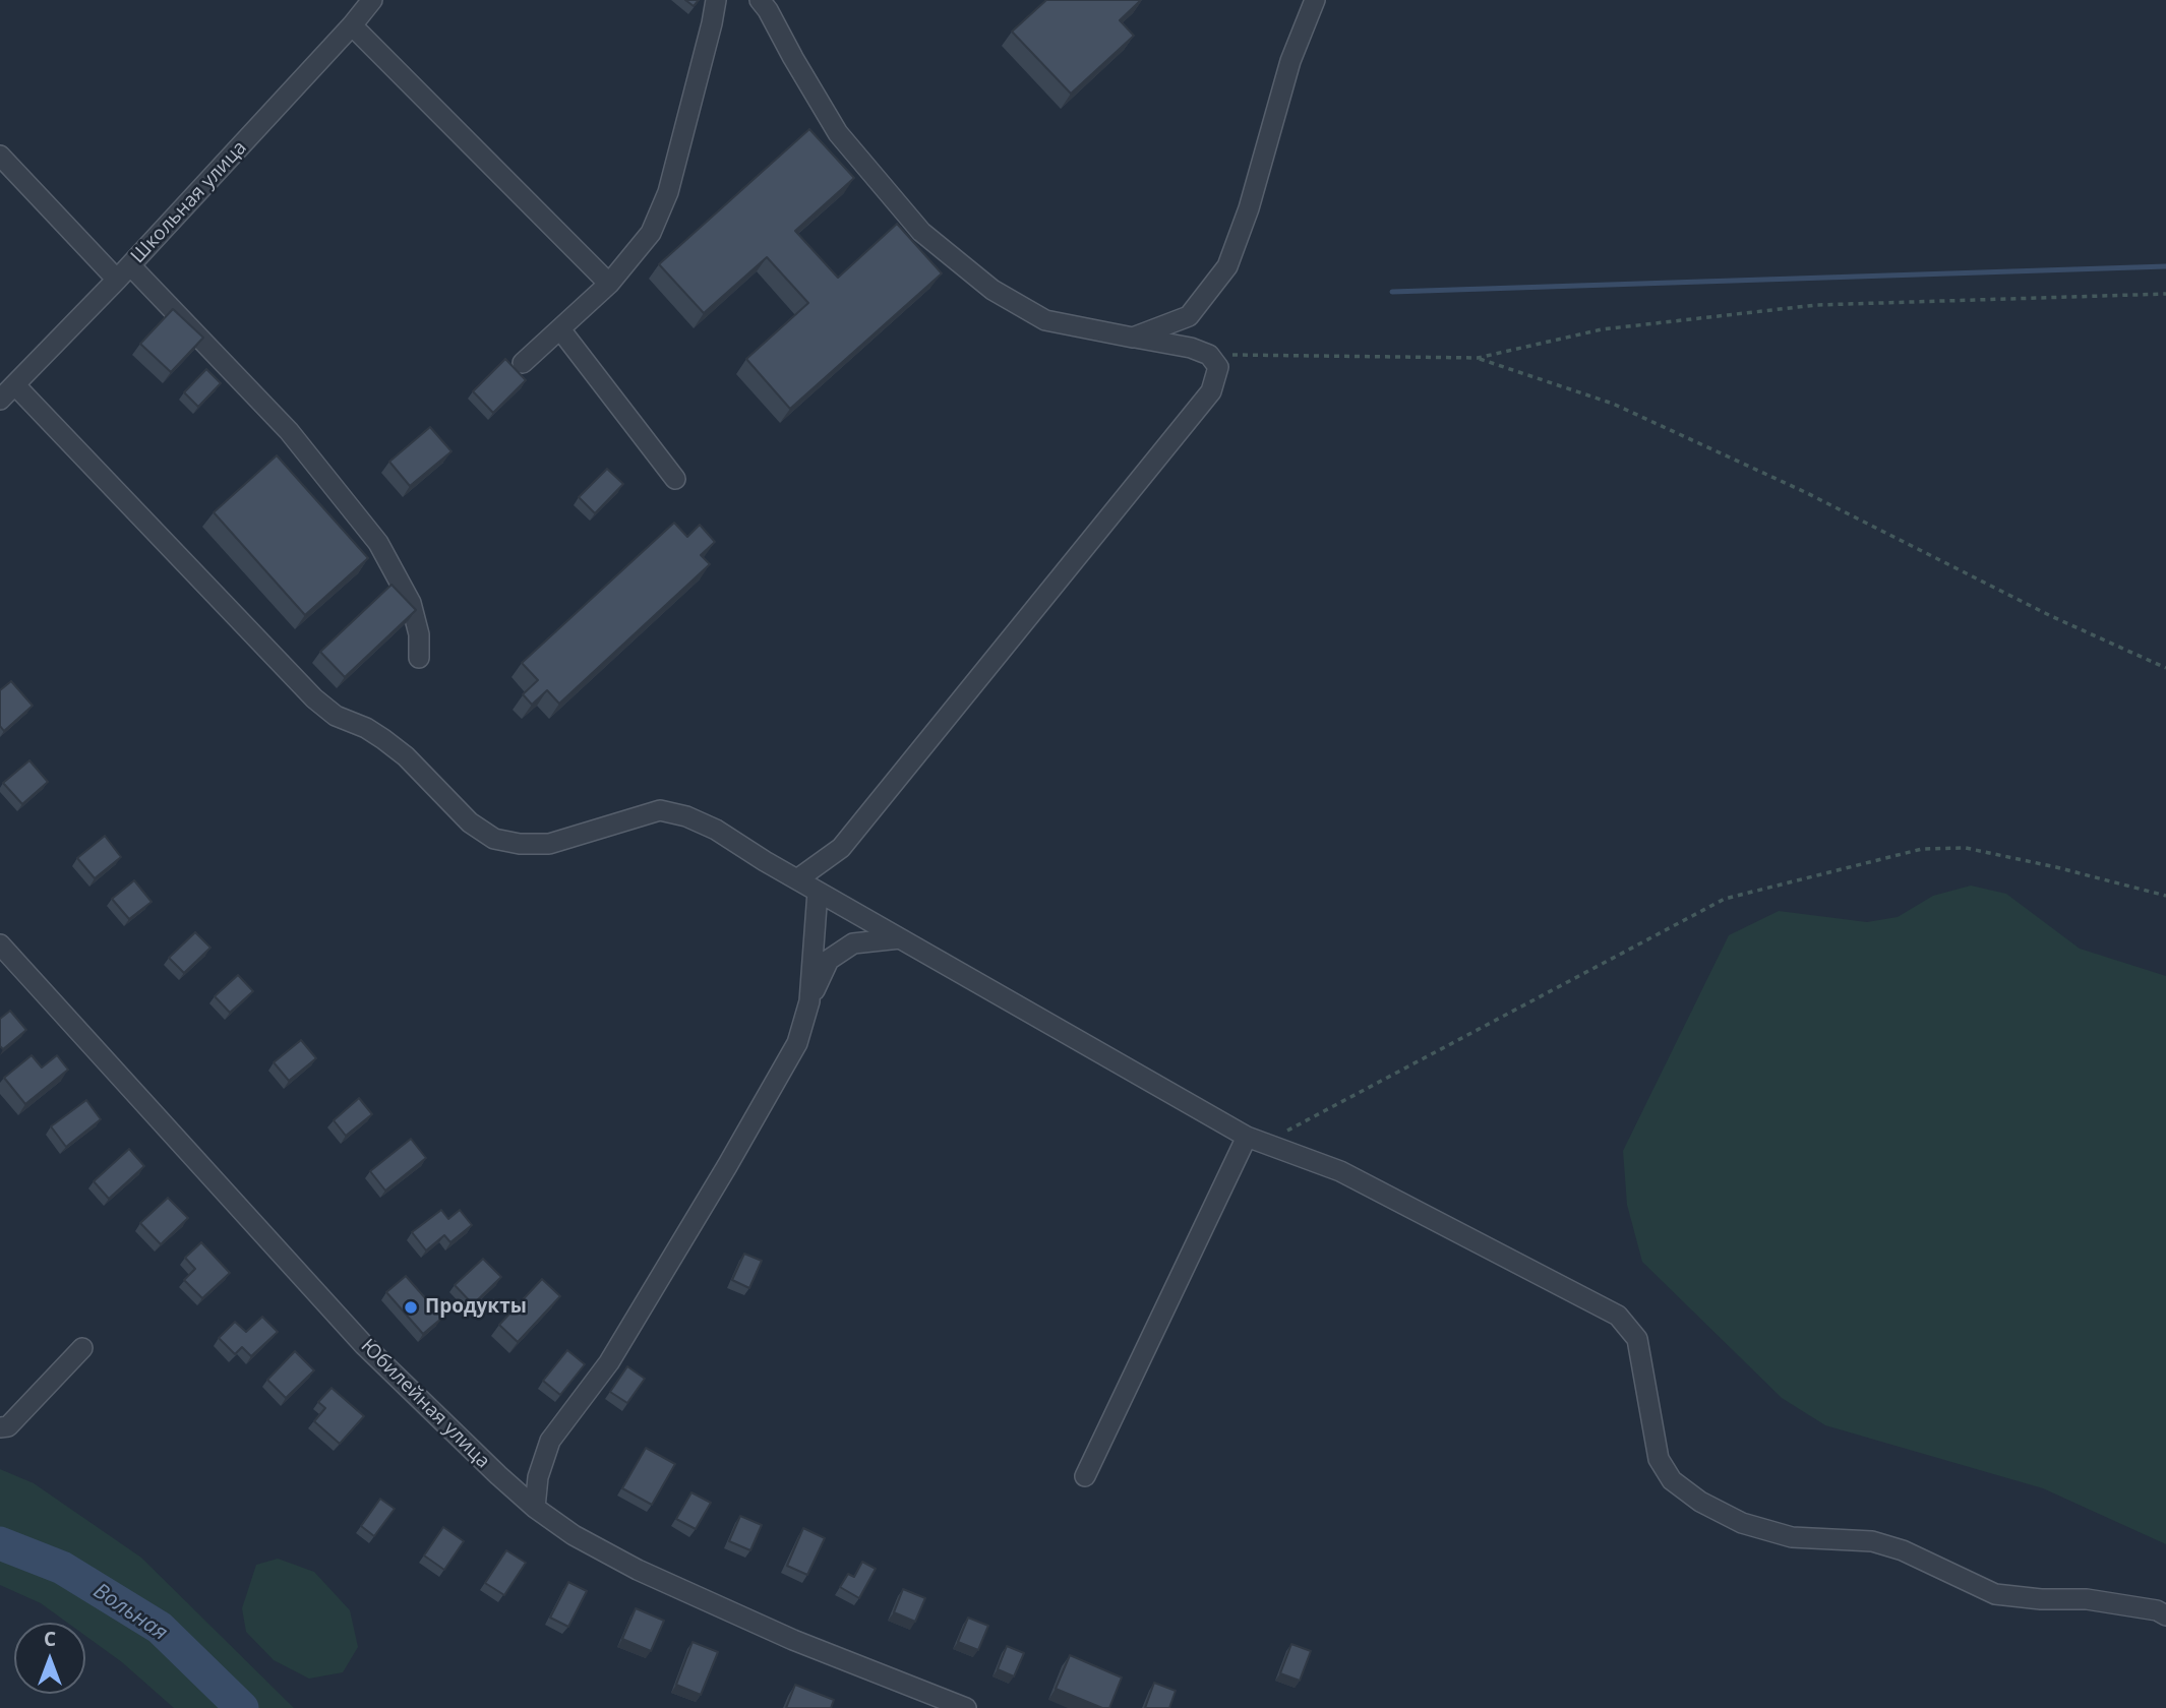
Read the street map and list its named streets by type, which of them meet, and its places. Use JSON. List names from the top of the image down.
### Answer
{
  "streets": {
    "street": ["Школьная улица", "Юбилейная улица"]
  },
  "water": ["Вольная"],
  "places": ["Продукты"],
  "north": "top"
}
